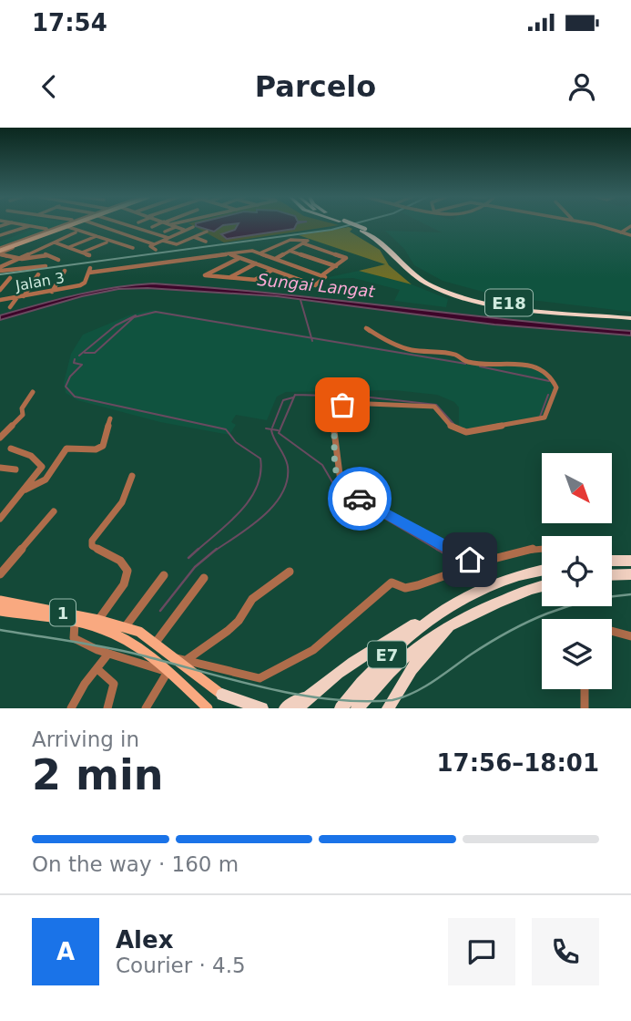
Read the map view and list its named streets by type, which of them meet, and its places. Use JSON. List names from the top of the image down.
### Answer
{
  "streets": {
    "highway": ["E18", "E7"],
    "main road": ["1"],
    "street": ["Jalan 3"]
  },
  "water": ["Sungai Langat"],
  "north": "bottom right",
  "page": {
    "status": "17:54",
    "header": "Parcelo",
    "heading": ["2 min", "Arriving in", "17:56–18:01"],
    "panel": ["Alex", "Courier · 4.5"],
    "bar": "On the way · 160 m",
    "round": "A"
  }
}
